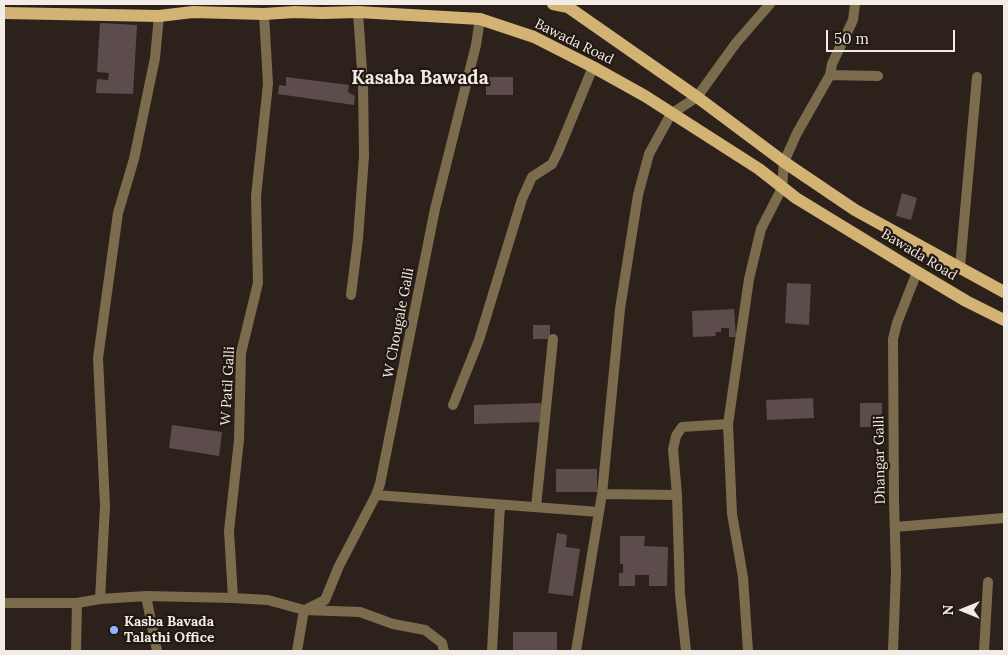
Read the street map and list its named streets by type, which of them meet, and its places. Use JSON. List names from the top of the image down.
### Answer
{
  "streets": {
    "main road": ["Bawada Road"],
    "street": ["W Chougale Galli", "W Patil Galli", "Dhangar Galli"]
  },
  "crossings": [
    ["Bawada Road", "W Chougale Galli"],
    ["Bawada Road", "W Patil Galli"],
    ["Bawada Road", "Dhangar Galli"]
  ],
  "districts": ["Kasaba Bawada"],
  "places": ["Kasba Bavada Talathi Office"],
  "scale_bar": "50 m",
  "north": "left"
}
